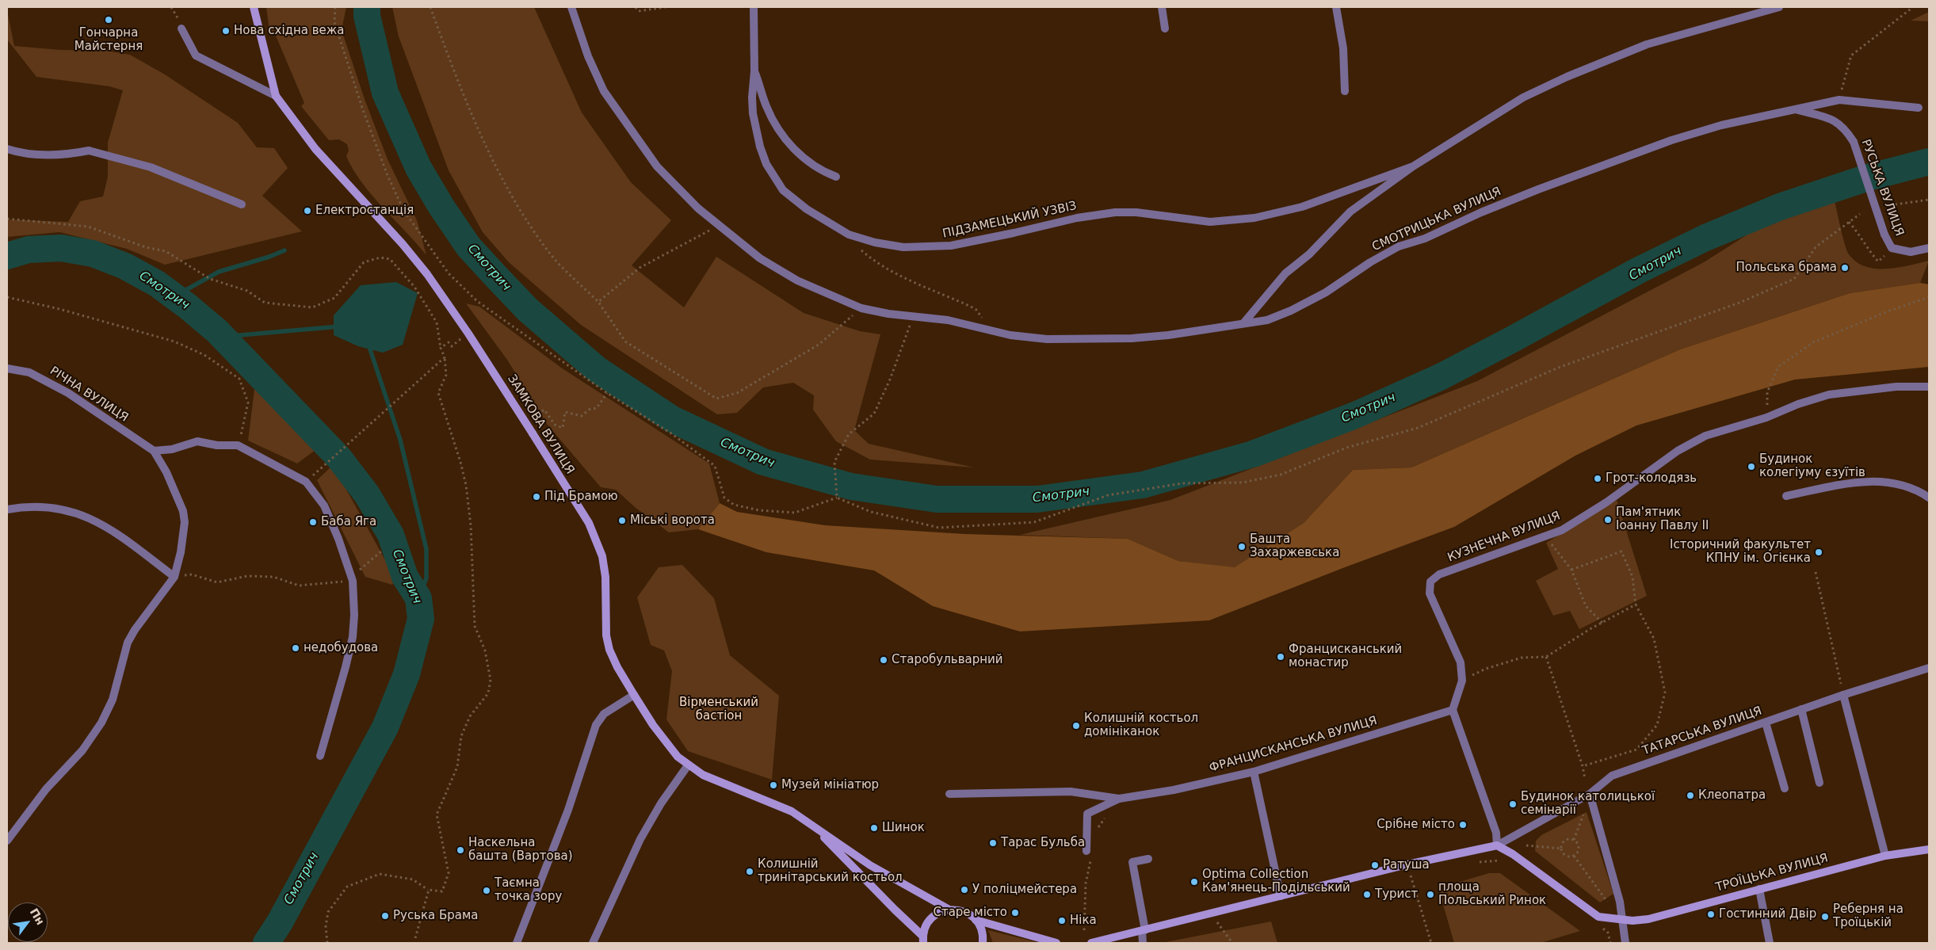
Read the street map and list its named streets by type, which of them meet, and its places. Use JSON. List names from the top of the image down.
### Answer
{
  "streets": {
    "main road": ["ЗАМКОВА ВУЛИЦЯ", "ТРОЇЦЬКА ВУЛИЦЯ"],
    "street": [
      "РУСЬКА ВУЛИЦЯ",
      "СМОТРИЦЬКА ВУЛИЦЯ",
      "ПІДЗАМЕЦЬКИЙ УЗВІЗ",
      "РІЧНА ВУЛИЦЯ",
      "КУЗНЕЧНА ВУЛИЦЯ",
      "ТАТАРСЬКА ВУЛИЦЯ",
      "ФРАНЦИСКАНСЬКА ВУЛИЦЯ"
    ]
  },
  "crossings": [
    ["РУСЬКА ВУЛИЦЯ", "СМОТРИЦЬКА ВУЛИЦЯ"],
    ["КУЗНЕЧНА ВУЛИЦЯ", "ФРАНЦИСКАНСЬКА ВУЛИЦЯ"],
    ["ТАТАРСЬКА ВУЛИЦЯ", "ТРОЇЦЬКА ВУЛИЦЯ"]
  ],
  "water": ["Смотрич"],
  "parks": ["Вірменський бастіон"],
  "places": [
    "Гончарна Майстерня",
    "Нова східна вежа",
    "Електростанція",
    "Польська брама",
    "Будинок колегіуму єзуїтів",
    "Грот-колодязь",
    "Під Брамою",
    "Пам'ятник Iоанну Павлу II",
    "Міські ворота",
    "Баба Яга",
    "Башта Захаржевська",
    "Історичний факультет КПНУ ім. Огієнка",
    "недобудова",
    "Францисканський монастир",
    "Старобульварний",
    "Колишній костьол домініканок",
    "Музей мініатюр",
    "Клеопатра",
    "Будинок католицької семінарії",
    "Срібне місто",
    "Шинок",
    "Тарас Бульба",
    "Наскельна башта (Вартова)",
    "Ратуша",
    "Колишній тринітарський костьол",
    "Optima Collection Кам'янець-Подільський",
    "У поліцмейстера",
    "Таємна точка зору",
    "Турист",
    "площа Польський Ринок",
    "Старе місто",
    "Гостинний Двір",
    "Руська Брама",
    "Реберня на Троїцькій",
    "Ніка"
  ],
  "north": "top right"
}
